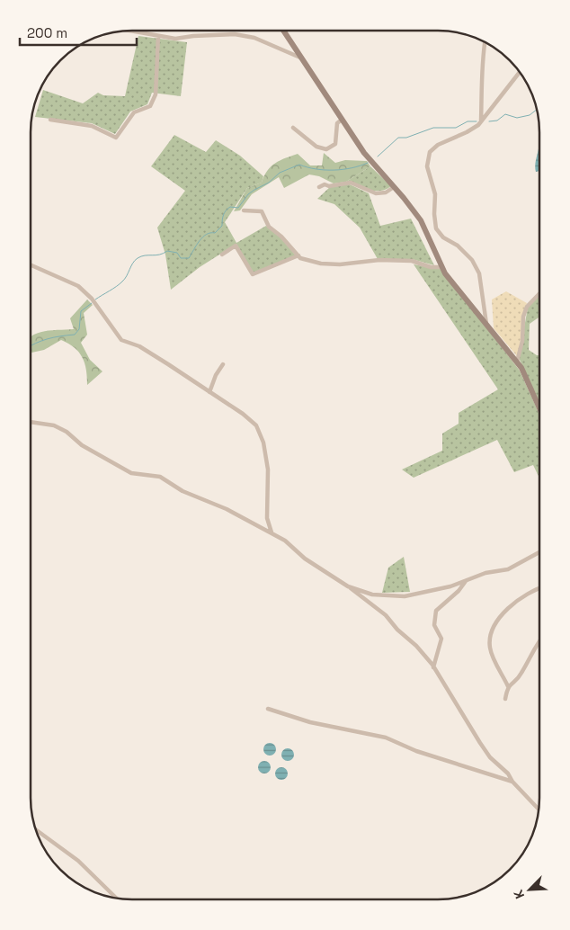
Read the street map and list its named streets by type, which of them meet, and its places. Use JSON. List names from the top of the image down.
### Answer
{
  "scale_bar": "200 m",
  "north": "bottom left"
}
